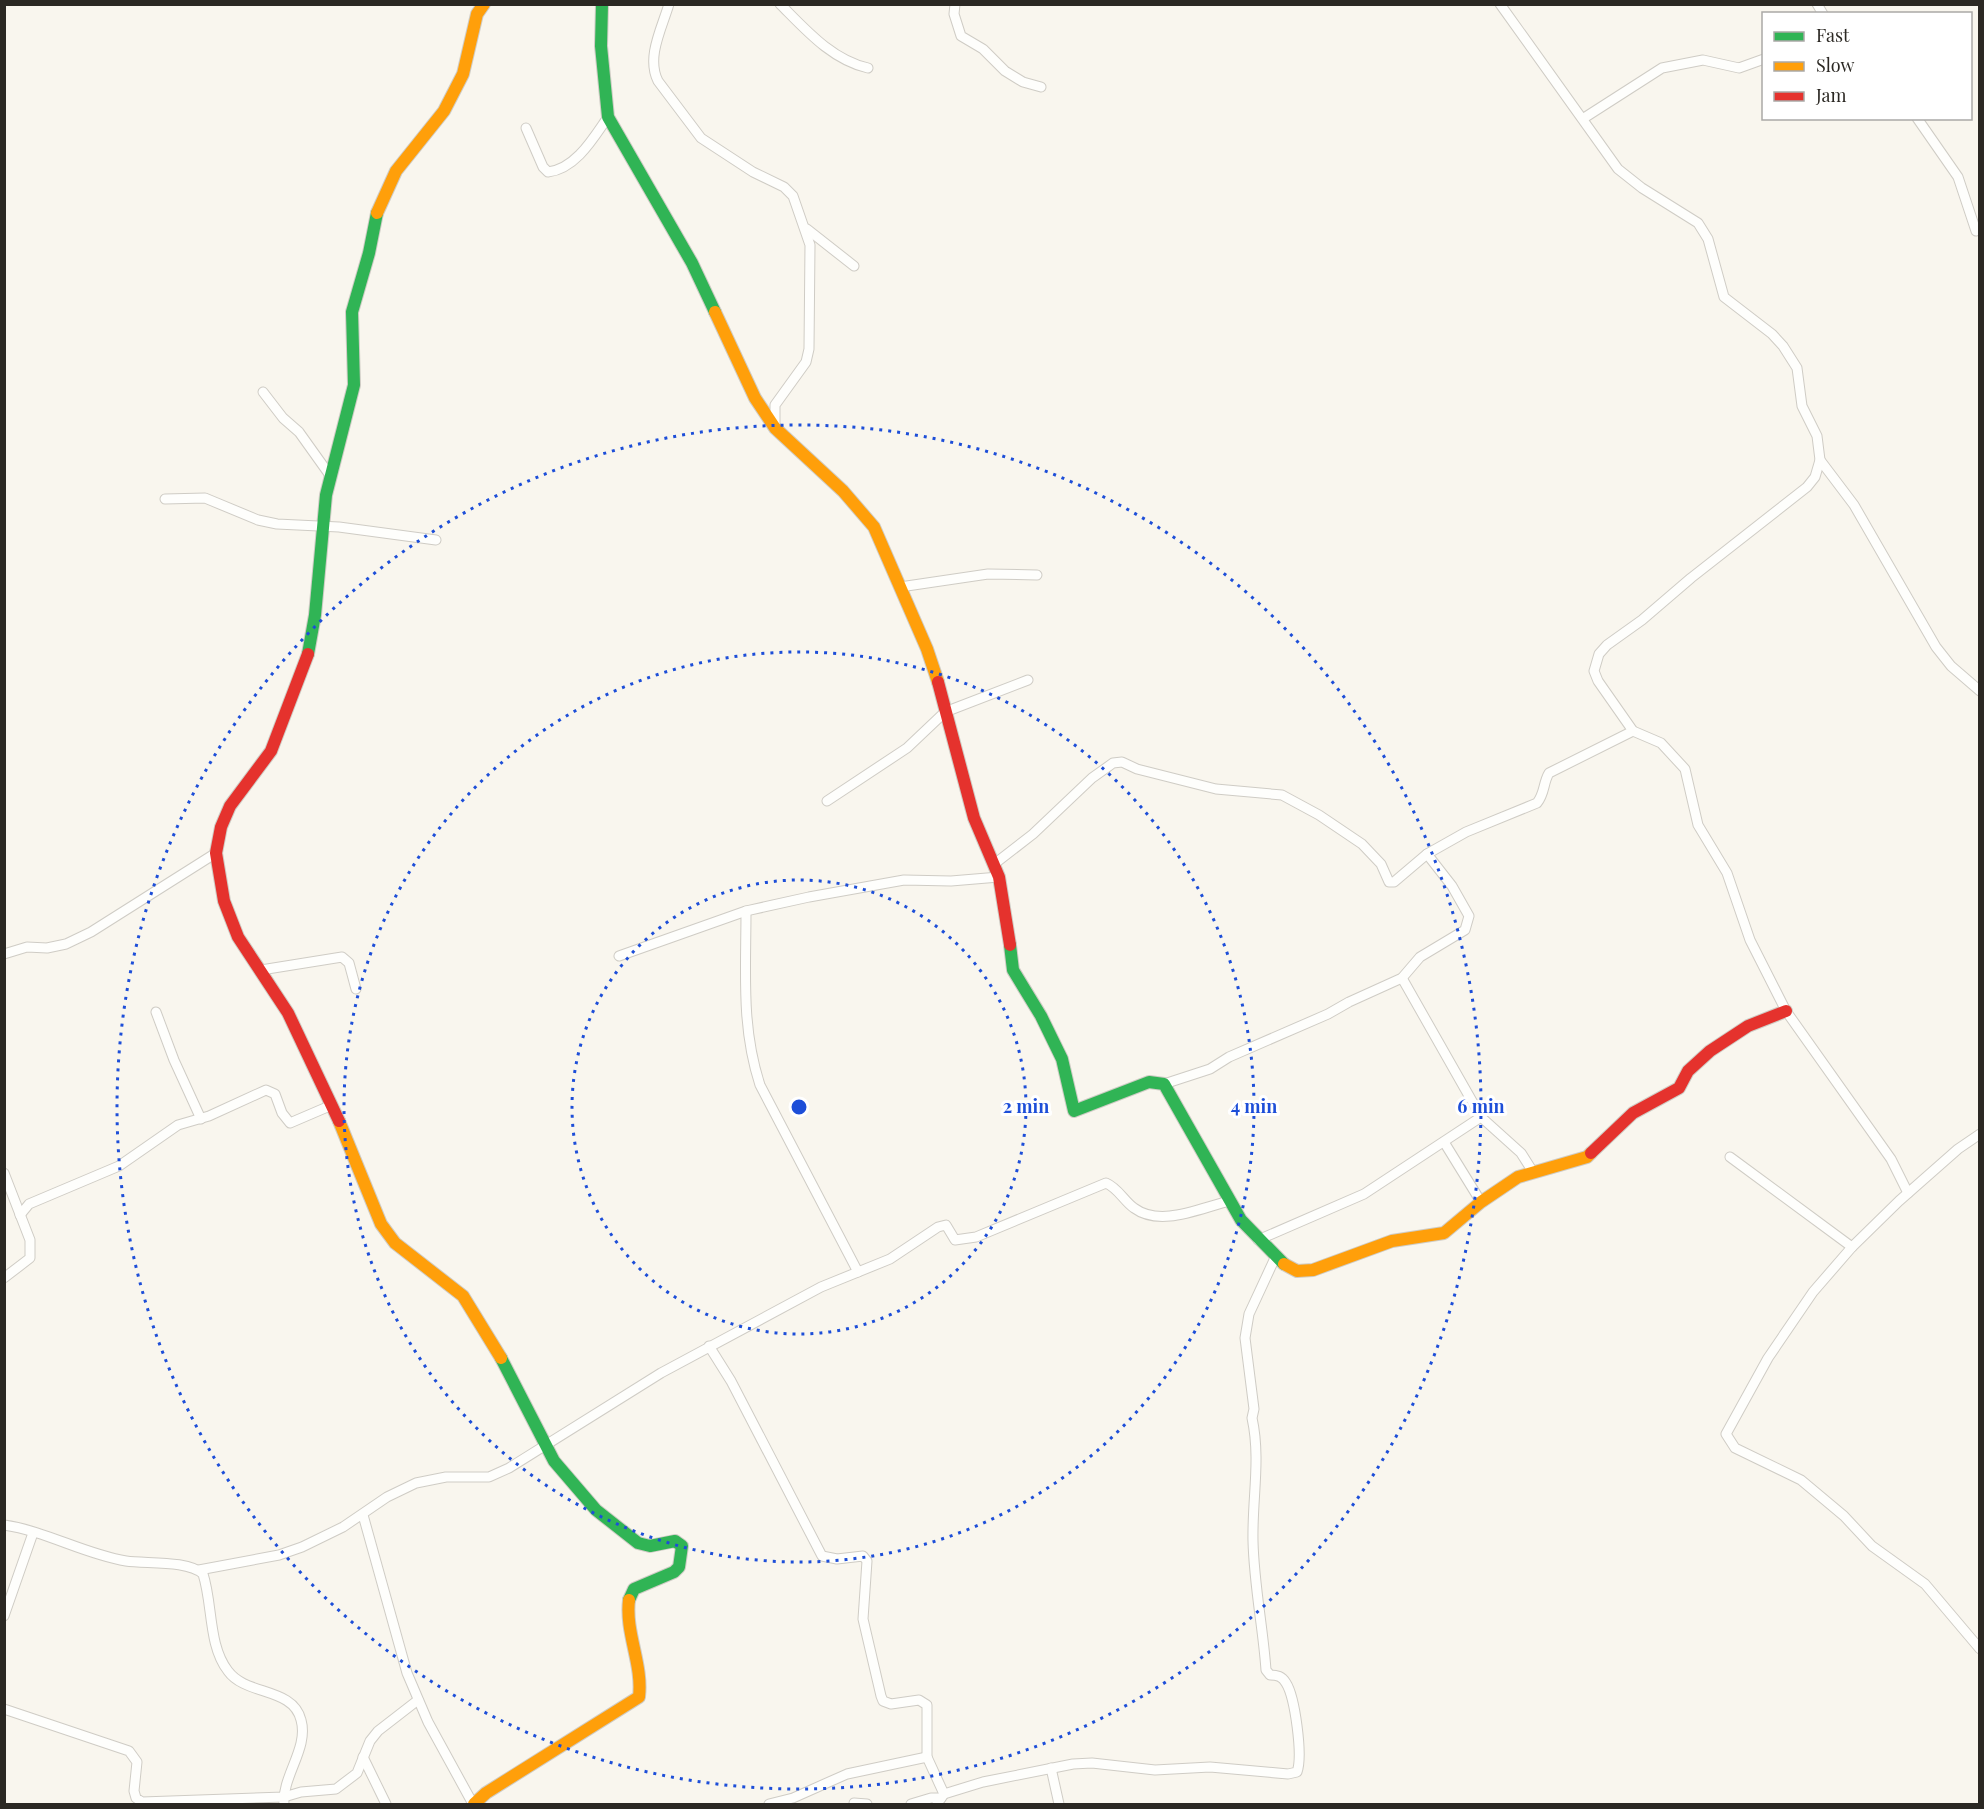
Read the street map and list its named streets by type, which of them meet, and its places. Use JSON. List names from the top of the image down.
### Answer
{
  "legend": ["Fast", "Slow", "Jam"],
  "rings": ["2 min", "4 min", "6 min"]
}
